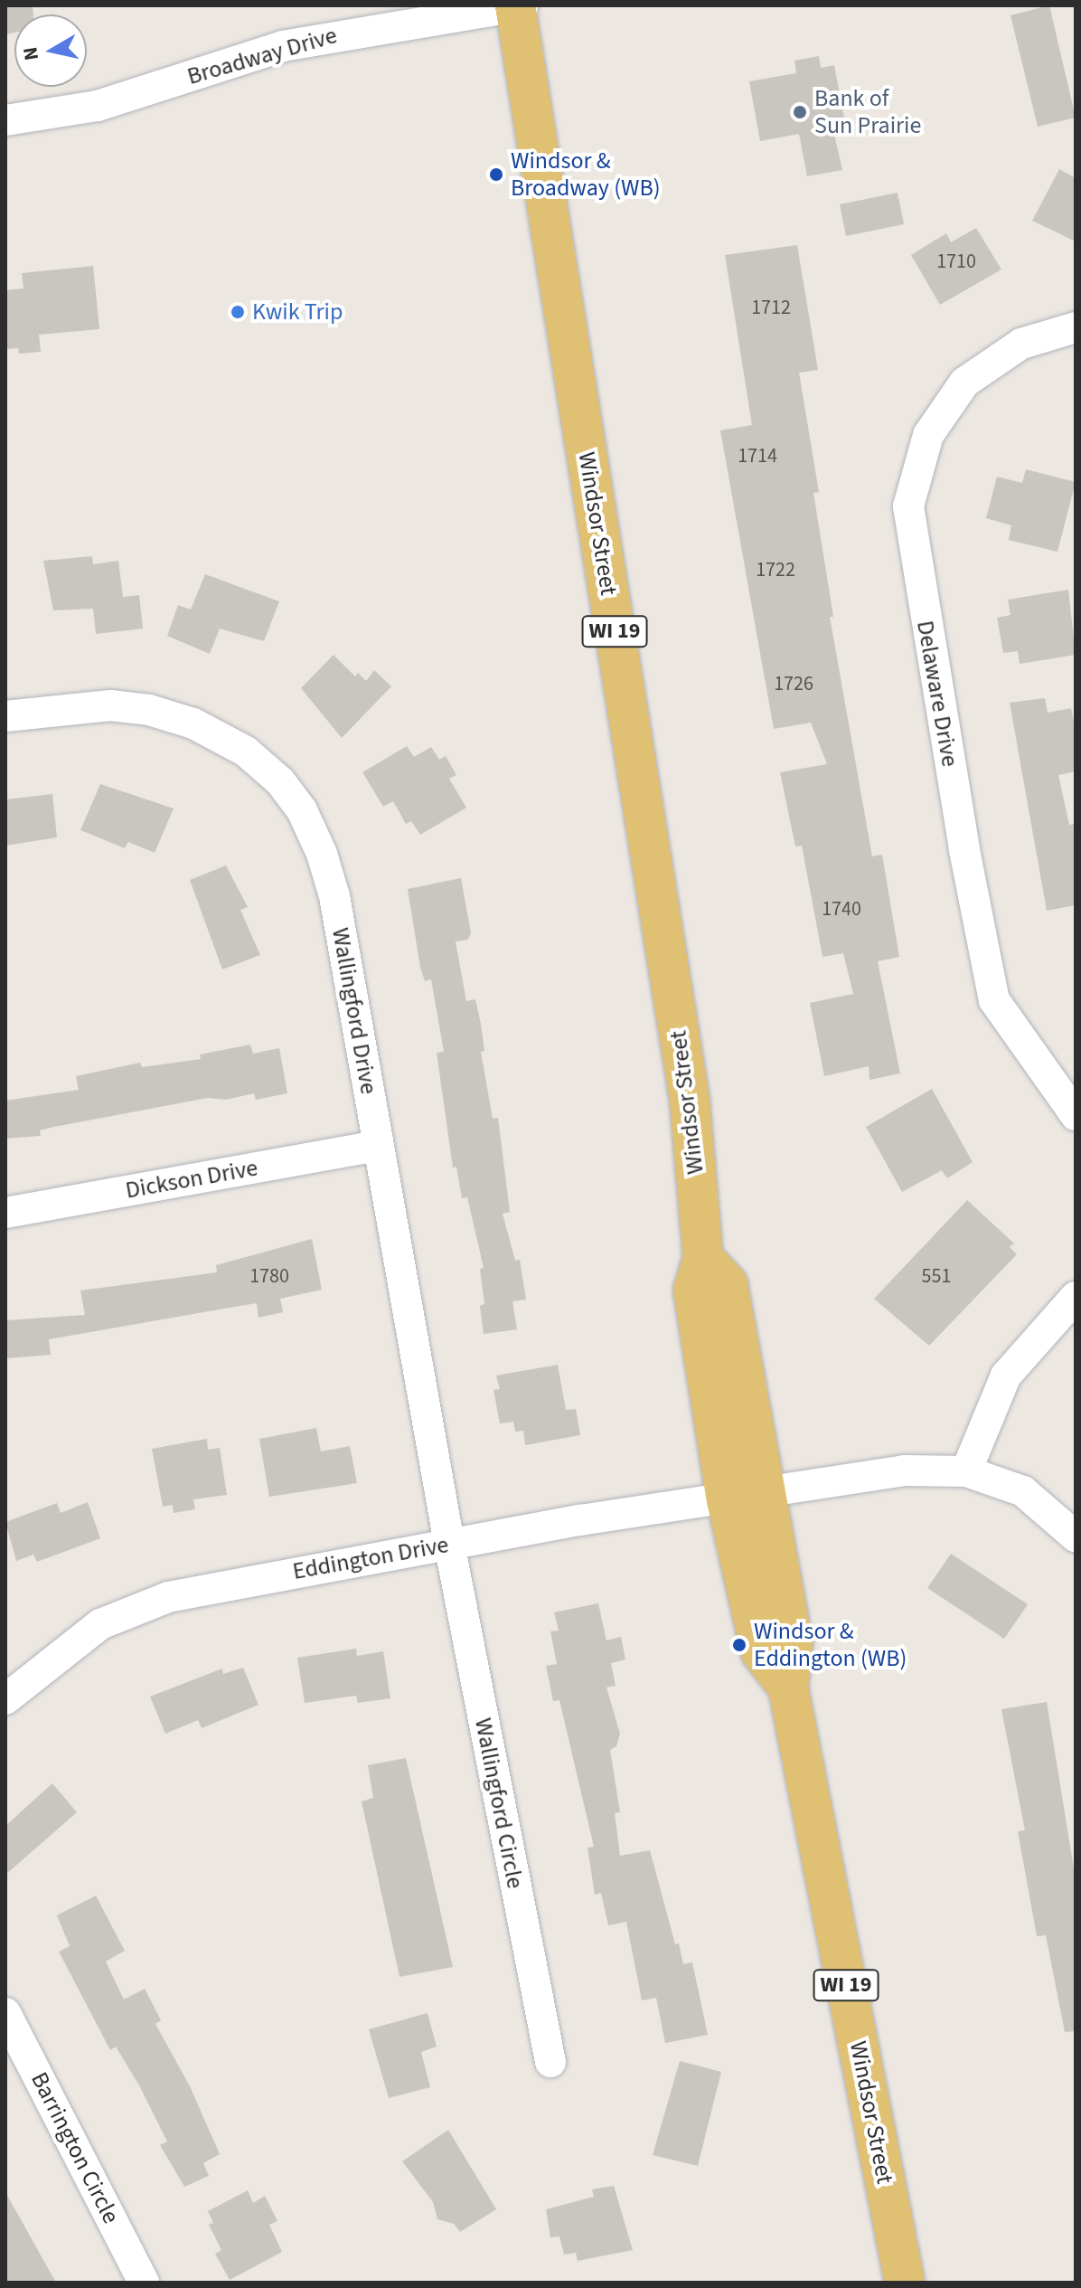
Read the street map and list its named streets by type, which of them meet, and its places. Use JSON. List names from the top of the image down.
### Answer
{
  "streets": {
    "main road": ["Windsor Street", "WI 19"],
    "street": [
      "Broadway Drive",
      "Delaware Drive",
      "Wallingford Drive",
      "Dickson Drive",
      "Eddington Drive",
      "Wallingford Circle",
      "Barrington Circle"
    ]
  },
  "crossings": [
    ["Broadway Drive", "Windsor Street"],
    ["Windsor Street", "Eddington Drive"],
    ["Wallingford Drive", "Dickson Drive"],
    ["Wallingford Drive", "Eddington Drive"],
    ["Wallingford Drive", "Wallingford Circle"],
    ["Eddington Drive", "Wallingford Circle"]
  ],
  "places": [
    "Bank of Sun Prairie",
    "Windsor & Broadway (WB)",
    "Kwik Trip",
    "Windsor & Eddington (WB)"
  ],
  "house_numbers": [
    "1710",
    "1712",
    "1714",
    "1722",
    "1726",
    "1740",
    "1780",
    "551"
  ],
  "north": "left"
}
